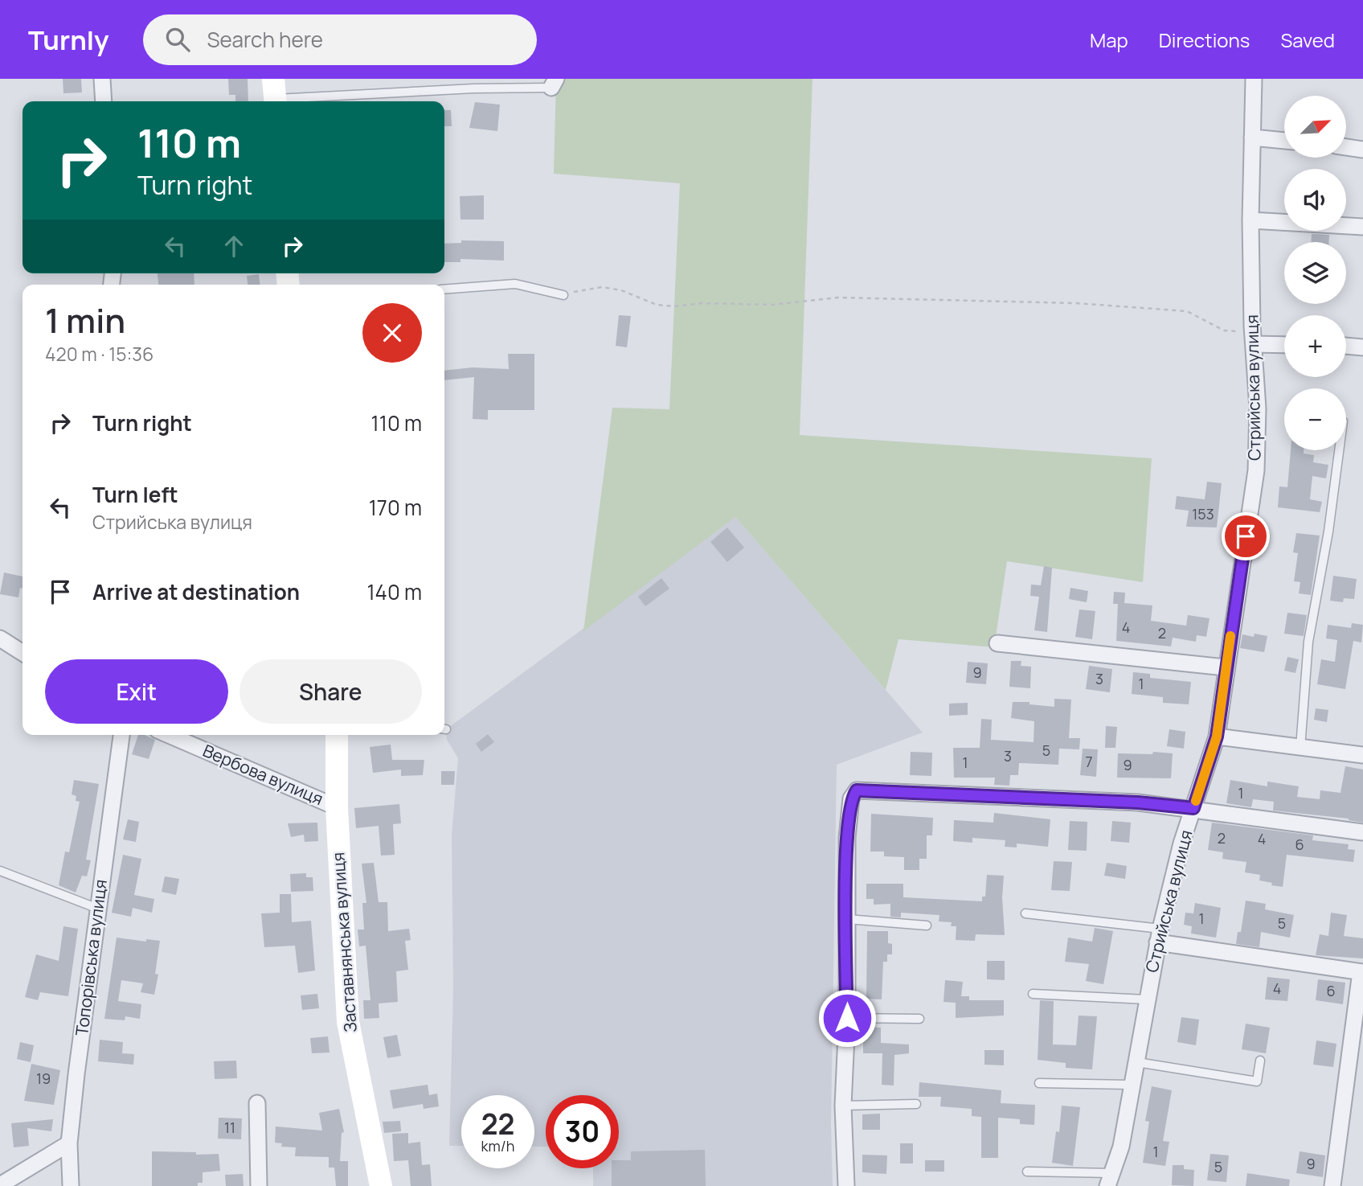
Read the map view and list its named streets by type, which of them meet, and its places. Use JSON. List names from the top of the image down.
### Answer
{
  "streets": {
    "street": [
      "Стрийська вулиця",
      "Вербова вулиця",
      "Заставнянська вулиця",
      "Топорівська вулиця"
    ]
  },
  "crossings": [
    ["Вербова вулиця", "Заставнянська вулиця"]
  ],
  "house_numbers": [
    "153",
    "4",
    "2",
    "9",
    "3",
    "1",
    "5",
    "3",
    "7",
    "1",
    "9",
    "1",
    "2",
    "4",
    "6",
    "1",
    "5",
    "4",
    "6",
    "19",
    "11",
    "1",
    "9",
    "5"
  ],
  "north": "top right",
  "page": {
    "header": "Turnly",
    "search": "Search here",
    "nav": ["Map", "Directions", "Saved"],
    "map_buttons": ["+", "−"],
    "turn": ["110 m", "Turn right"],
    "heading": ["1 min", "420 m · 15:36"],
    "list": [
      {
        "name": "Turn right",
        "value": "110 m"
      },
      {
        "name": "Turn left",
        "note": "Стрийська вулиця",
        "value": "170 m"
      },
      {
        "name": "Arrive at destination",
        "value": "140 m"
      }
    ],
    "buttons": ["Exit", "Share"],
    "speed": "22 km/h",
    "limit": "30"
  }
}
